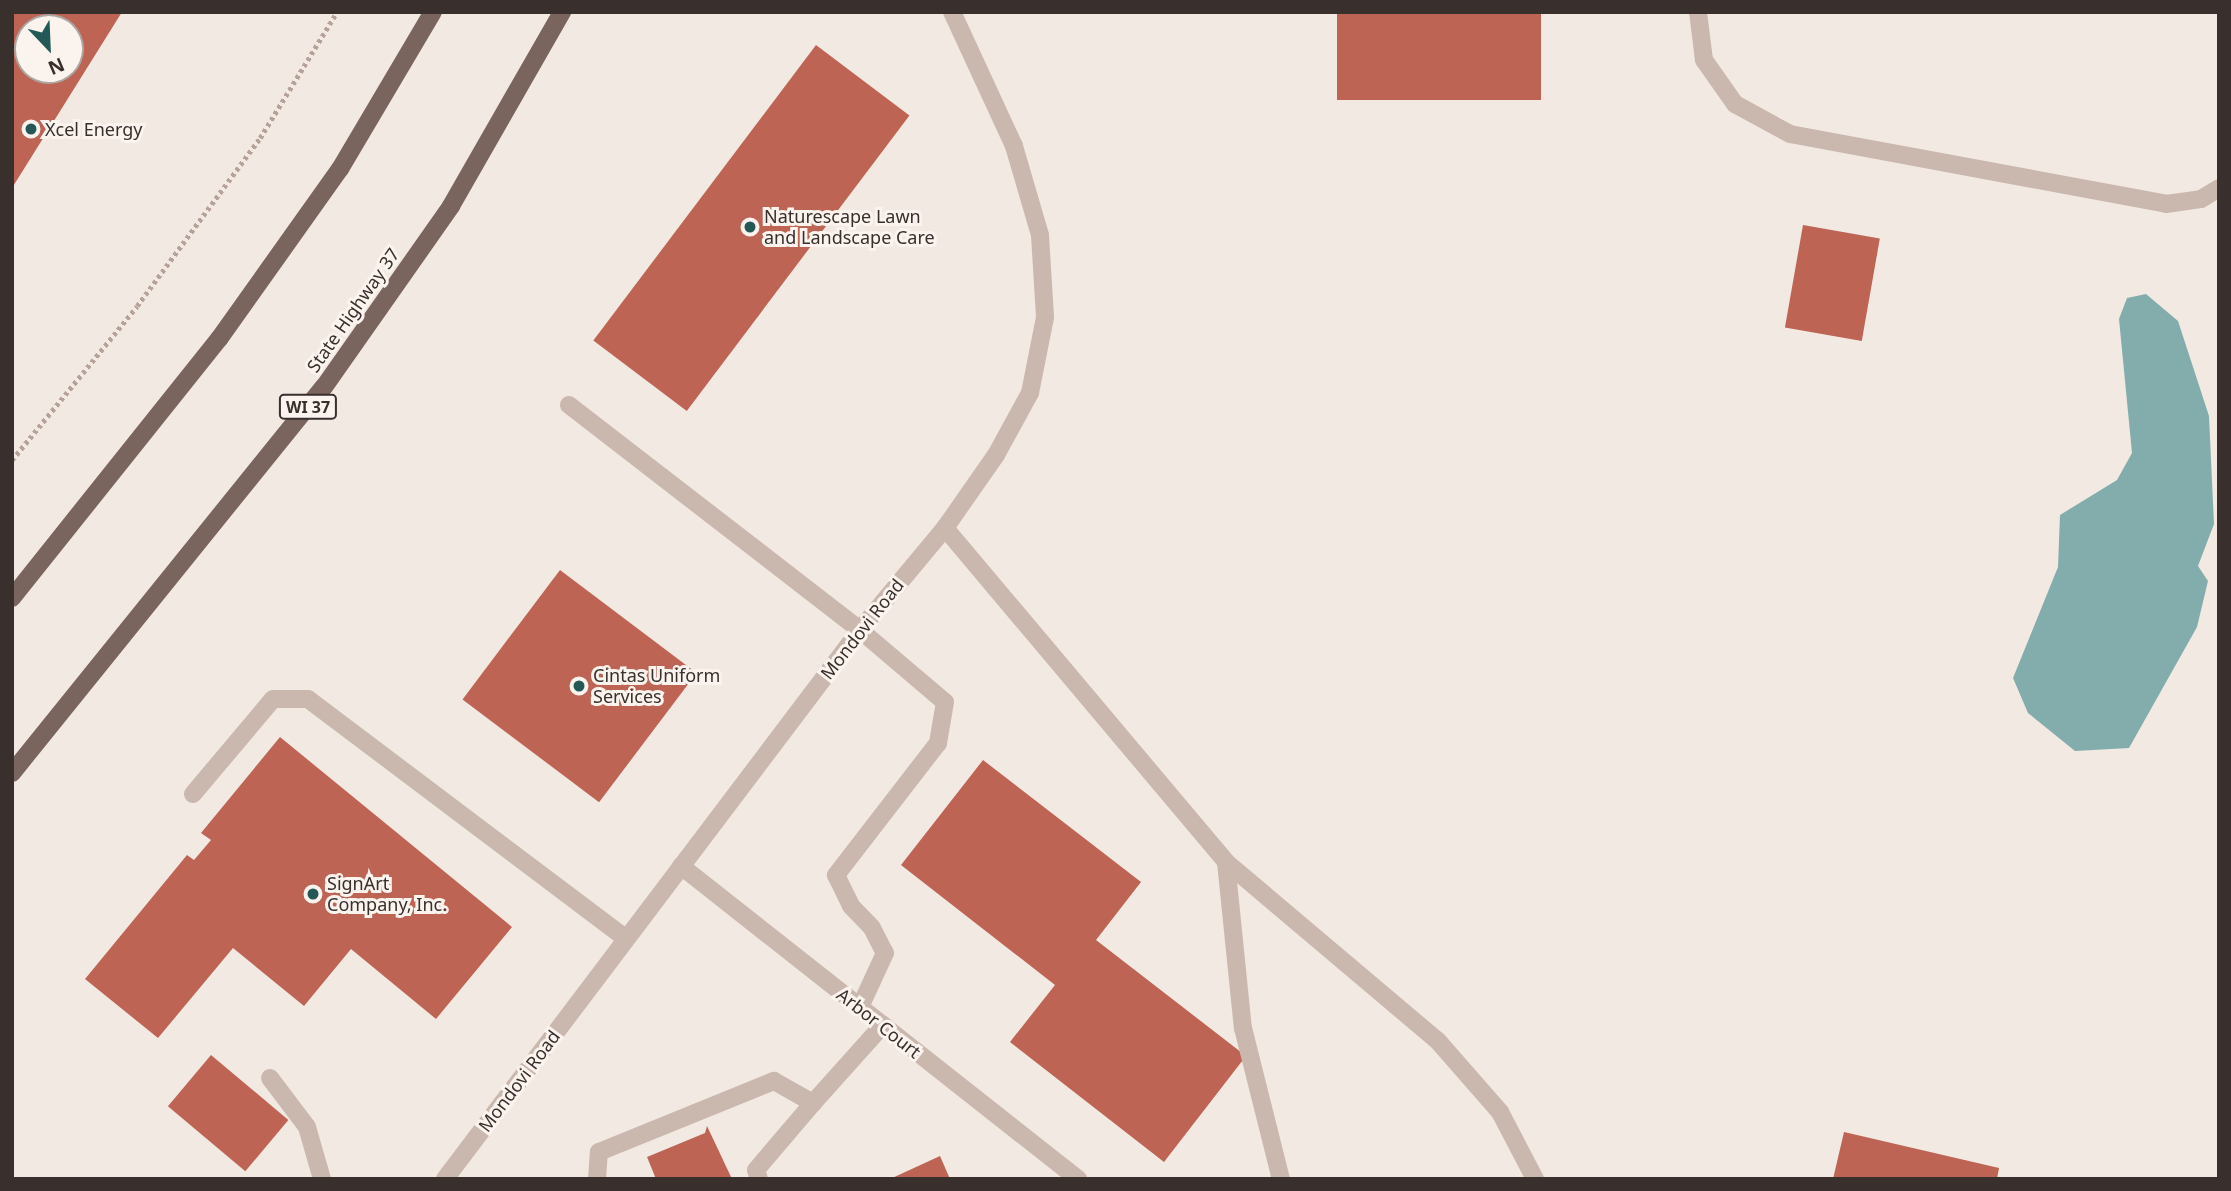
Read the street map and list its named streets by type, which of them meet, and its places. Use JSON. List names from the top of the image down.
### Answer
{
  "streets": {
    "main road": ["State Highway 37", "WI 37"],
    "street": ["Mondovi Road", "Arbor Court"]
  },
  "crossings": [
    ["Mondovi Road", "Arbor Court"]
  ],
  "places": [
    "Xcel Energy",
    "Naturescape Lawn and Landscape Care",
    "Cintas Uniform Services",
    "SignArt Company, Inc."
  ],
  "north": "bottom right"
}
